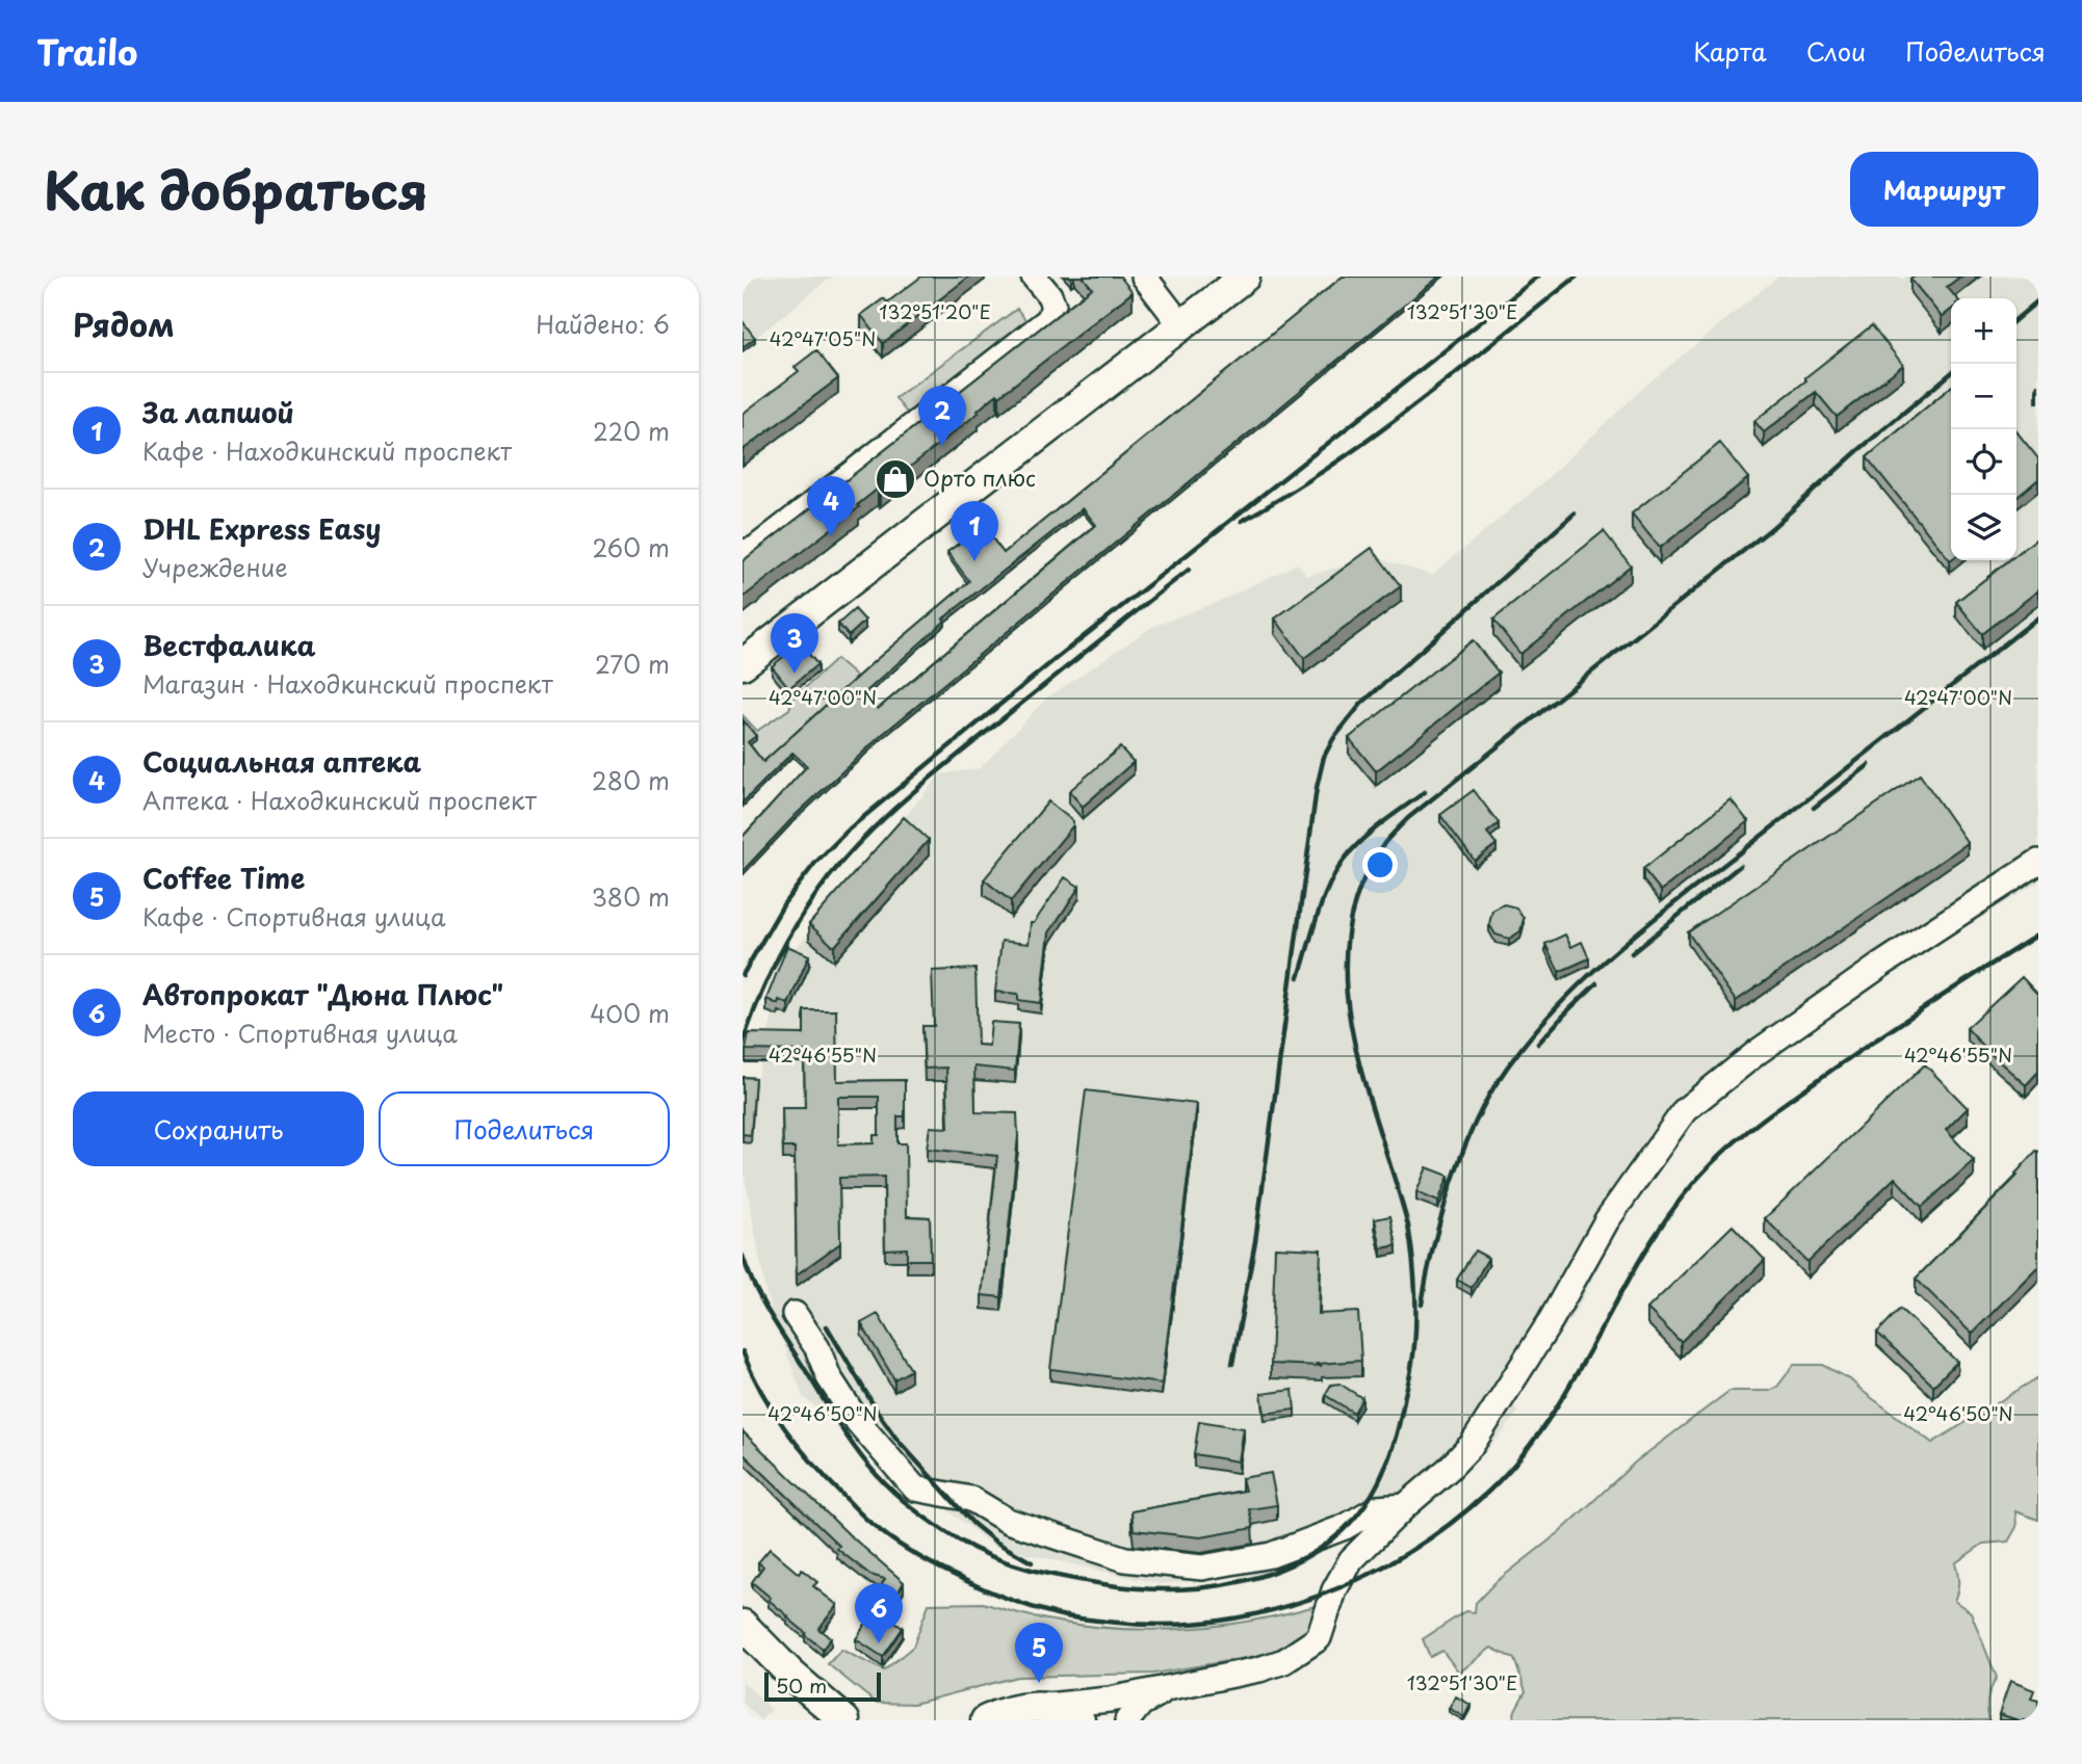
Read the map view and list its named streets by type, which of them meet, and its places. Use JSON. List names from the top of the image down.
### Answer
{
  "places": {
    "shop": ["Орто плюс"]
  },
  "scale_bar": "50 m",
  "page": {
    "header": "Trailo",
    "nav": ["Карта", "Слои", "Поделиться"],
    "title": "Как добраться",
    "buttons": [
      "Маршрут",
      ["Сохранить", "Поделиться"]
    ],
    "heading": ["Рядом", "Найдено: 6"],
    "map_buttons": ["+", "−"],
    "list": [
      {
        "mark": "1",
        "name": "За лапшой",
        "note": "Кафе · Находкинский проспект",
        "value": "220 m"
      },
      {
        "mark": "2",
        "name": "DHL Express Easy",
        "note": "Учреждение",
        "value": "260 m"
      },
      {
        "mark": "3",
        "name": "Вестфалика",
        "note": "Магазин · Находкинский проспект",
        "value": "270 m"
      },
      {
        "mark": "4",
        "name": "Социальная аптека",
        "note": "Аптека · Находкинский проспект",
        "value": "280 m"
      },
      {
        "mark": "5",
        "name": "Coffee Time",
        "note": "Кафе · Спортивная улица",
        "value": "380 m"
      },
      {
        "mark": "6",
        "name": "Автопрокат \"Дюна Плюс\"",
        "note": "Место · Спортивная улица",
        "value": "400 m"
      }
    ],
    "pins": [
      "2",
      "4",
      "1",
      "3",
      "6",
      "5"
    ],
    "scale": "50 m"
  },
  "coordinates": [
    "132°51'20\"E",
    "132°51'30\"E",
    "42°47'05\"N",
    "42°47'00\"N",
    "42°46'55\"N",
    "42°46'50\"N"
  ]
}
